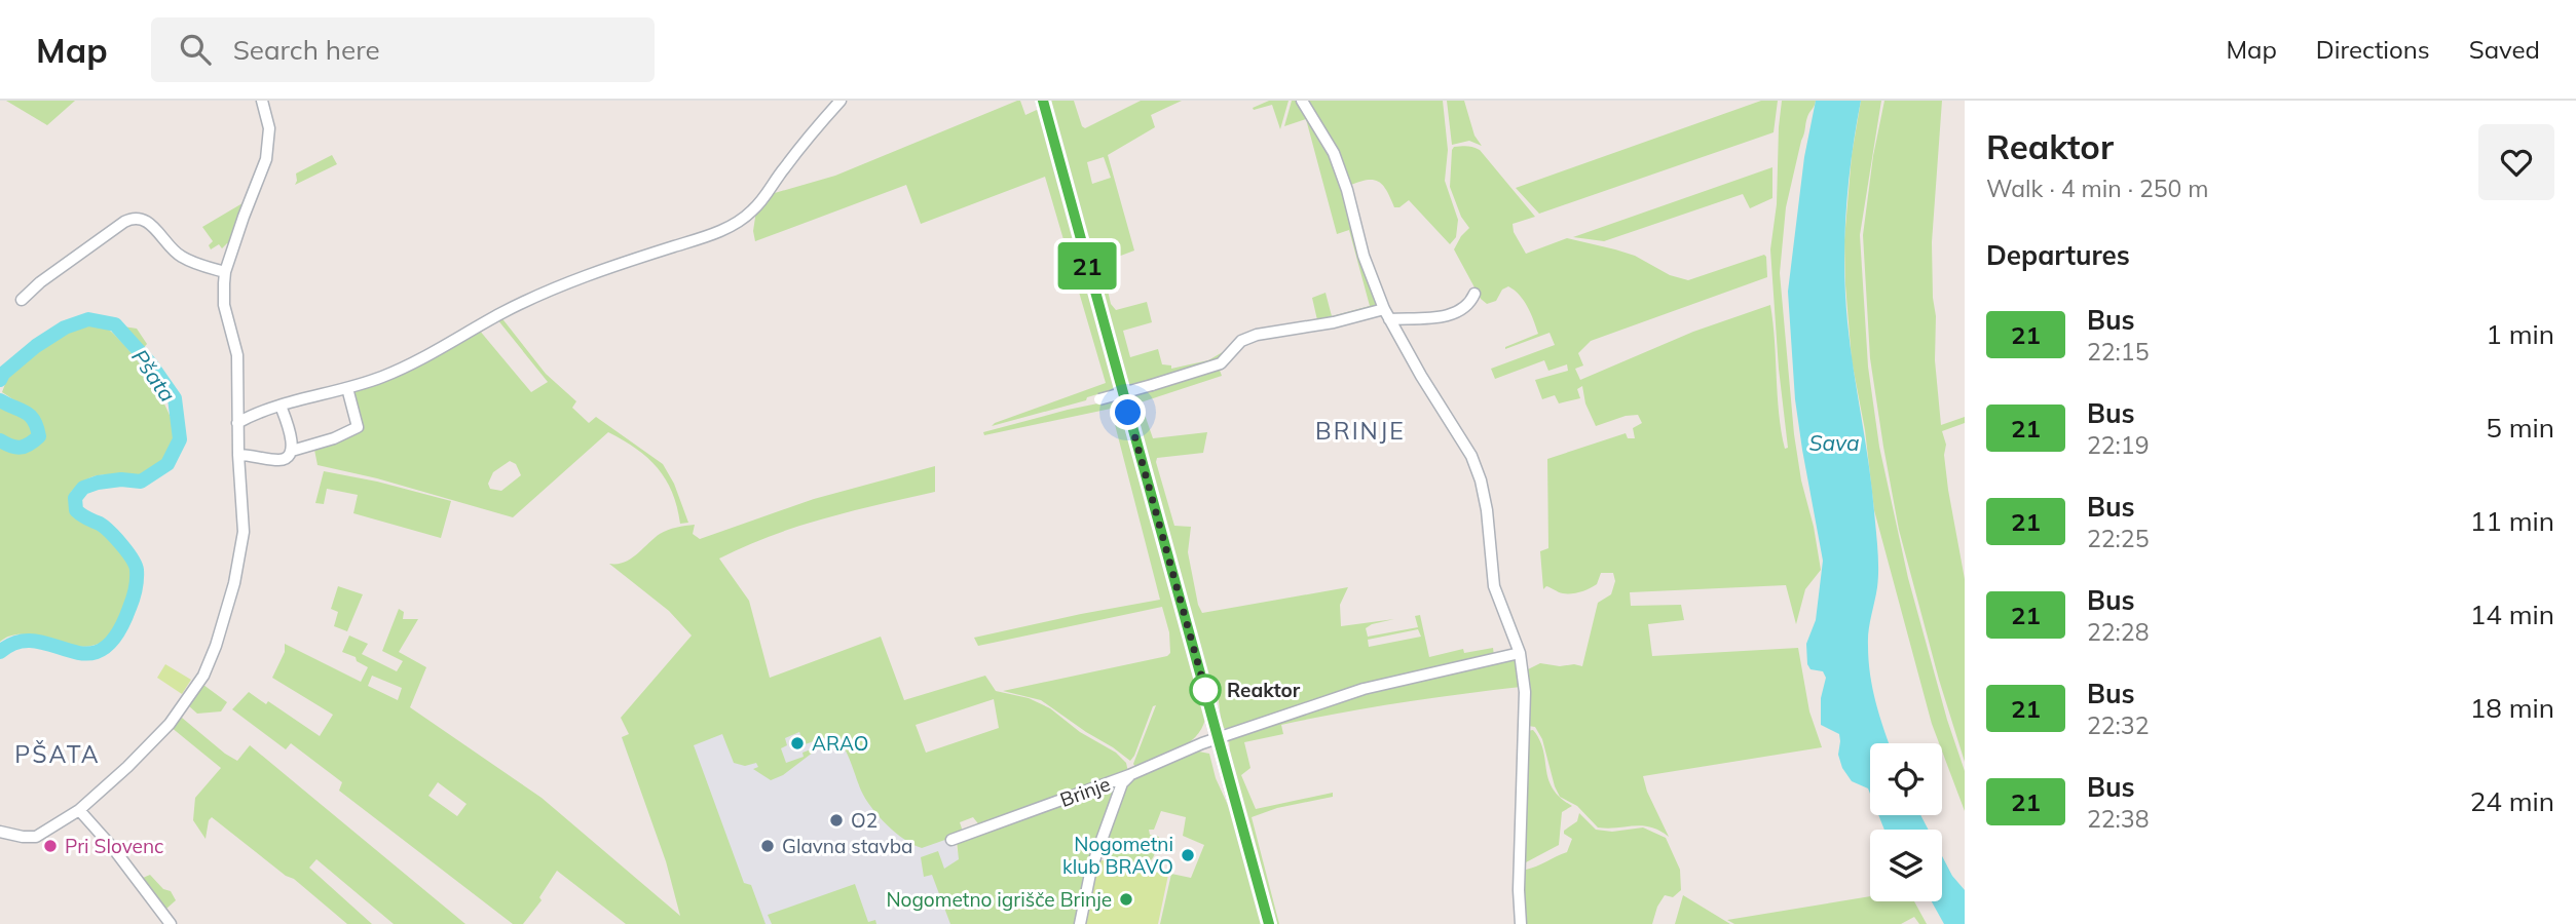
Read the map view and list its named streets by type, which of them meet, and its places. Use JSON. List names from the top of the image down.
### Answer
{
  "streets": {
    "street": ["Brinje"]
  },
  "districts": ["BRINJE", "PŠATA"],
  "water": ["Pšata", "Sava"],
  "places": [
    "Reaktor",
    "ARAO",
    "O2",
    "Pri Slovenc",
    "Glavna stavba",
    "Nogometni klub BRAVO",
    "Nogometno igrišče Brinje"
  ],
  "lines": ["bus line 21"],
  "page": {
    "header": "Map",
    "search": "Search here",
    "nav": ["Map", "Directions", "Saved"],
    "on_map": "21",
    "heading": [
      ["Reaktor", "Walk · 4 min · 250 m"],
      "Departures"
    ],
    "list": [
      {
        "mark": "21",
        "name": "Bus",
        "note": "22:15",
        "value": "1 min"
      },
      {
        "mark": "21",
        "name": "Bus",
        "note": "22:19",
        "value": "5 min"
      },
      {
        "mark": "21",
        "name": "Bus",
        "note": "22:25",
        "value": "11 min"
      },
      {
        "mark": "21",
        "name": "Bus",
        "note": "22:28",
        "value": "14 min"
      },
      {
        "mark": "21",
        "name": "Bus",
        "note": "22:32",
        "value": "18 min"
      },
      {
        "mark": "21",
        "name": "Bus",
        "note": "22:38",
        "value": "24 min"
      }
    ]
  }
}
